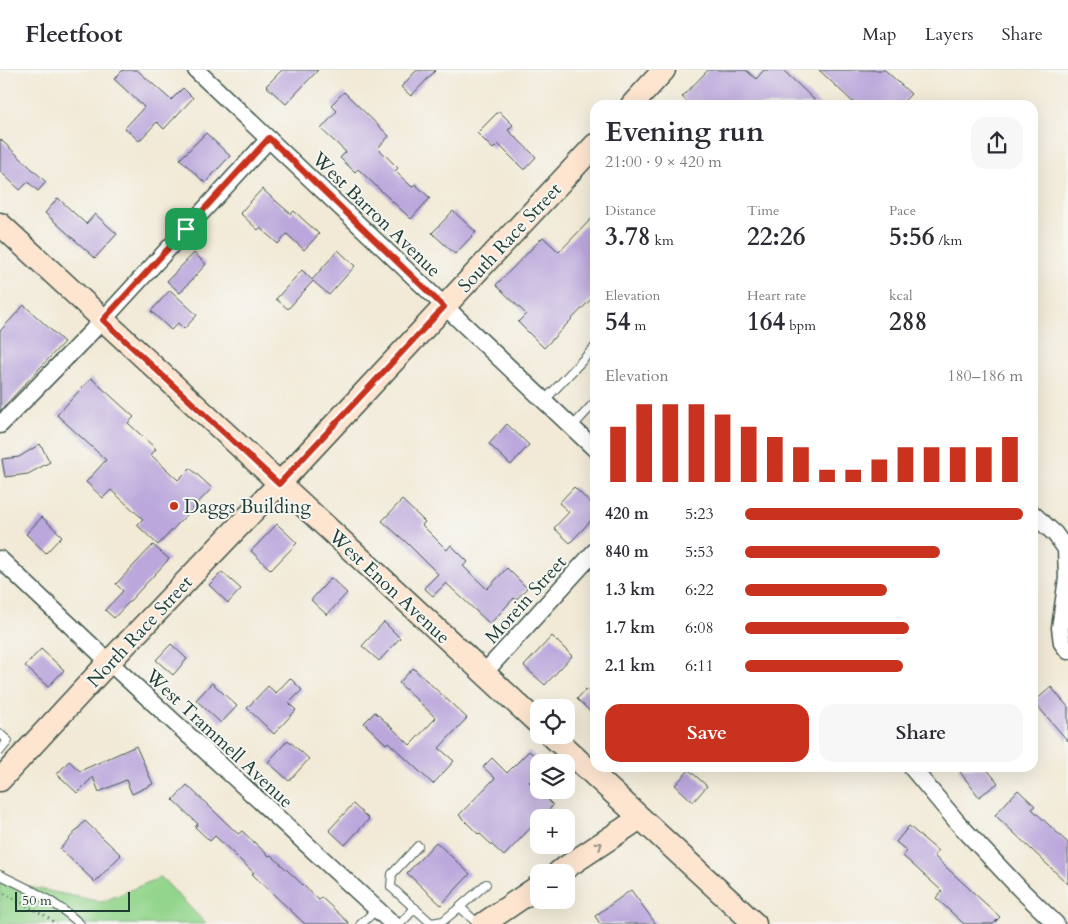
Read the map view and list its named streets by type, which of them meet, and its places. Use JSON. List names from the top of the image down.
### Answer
{
  "streets": {
    "street": [
      "West Barron Avenue",
      "South Race Street",
      "West Enon Avenue",
      "Morein Street",
      "North Race Street",
      "West Trammell Avenue"
    ]
  },
  "crossings": [
    ["West Barron Avenue", "South Race Street"],
    ["South Race Street", "West Enon Avenue"],
    ["South Race Street", "North Race Street"],
    ["West Enon Avenue", "Morein Street"],
    ["West Enon Avenue", "North Race Street"],
    ["North Race Street", "West Trammell Avenue"]
  ],
  "places": ["Daggs Building"],
  "scale_bar": "50 m",
  "page": {
    "header": "Fleetfoot",
    "nav": ["Map", "Layers", "Share"],
    "heading": ["Evening run", "21:00 · 9 × 420 m"],
    "stats": [
      ["Distance", "3.78 km"],
      ["Time", "22:26"],
      ["Pace", "5:56 /km"],
      ["Elevation", "54 m"],
      ["Heart rate", "164 bpm"],
      ["kcal", "288"]
    ],
    "chart": ["Elevation", "180–186 m"],
    "list": [
      {
        "name": "420 m",
        "note": "5:23"
      },
      {
        "name": "840 m",
        "note": "5:53"
      },
      {
        "name": "1.3 km",
        "note": "6:22"
      },
      {
        "name": "1.7 km",
        "note": "6:08"
      },
      {
        "name": "2.1 km",
        "note": "6:11"
      }
    ],
    "buttons": ["Save", "Share"],
    "map_buttons": ["+", "−"],
    "scale": "50 m"
  }
}
